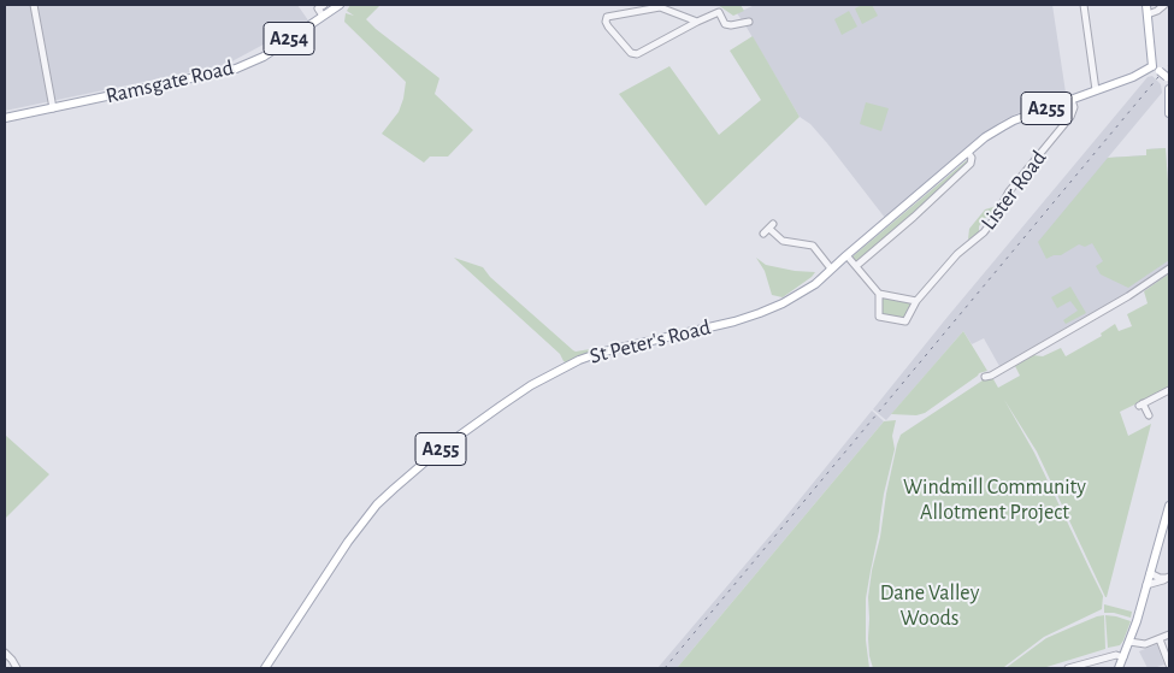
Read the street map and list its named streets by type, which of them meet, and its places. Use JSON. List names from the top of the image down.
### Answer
{
  "streets": {
    "main road": [
      "A254",
      "Ramsgate Road",
      "A255",
      "St Peter's Road"
    ],
    "street": ["Lister Road"]
  },
  "crossings": [
    ["Lister Road", "St Peter's Road"]
  ],
  "parks": ["Windmill Community Allotment Project", "Dane Valley Woods"]
}
